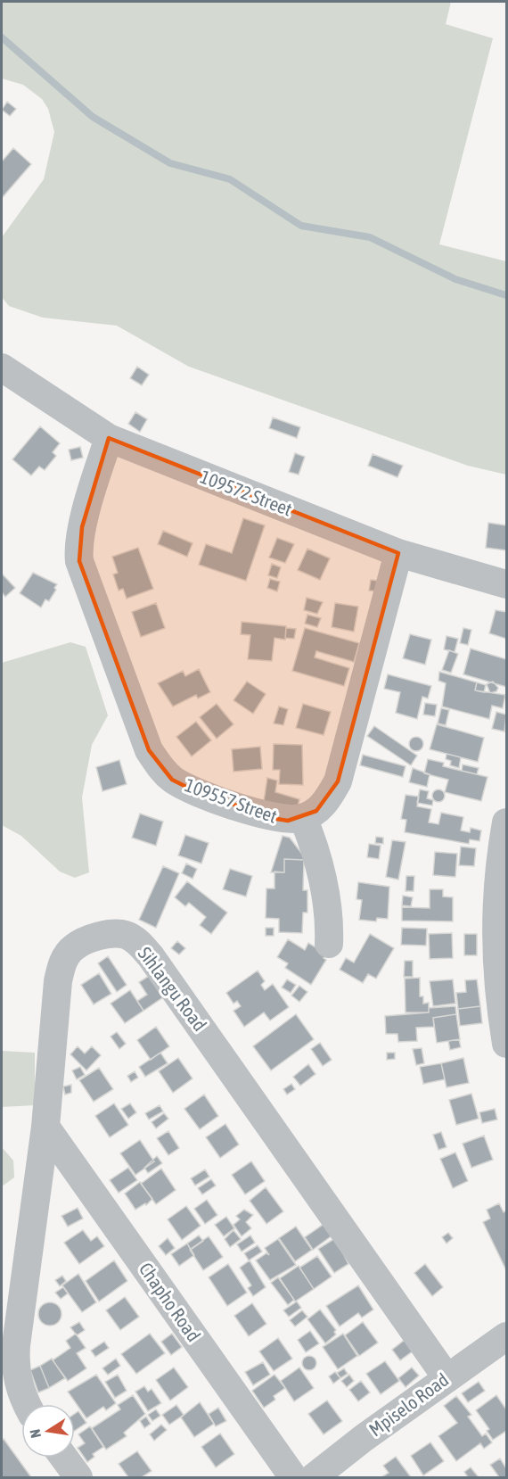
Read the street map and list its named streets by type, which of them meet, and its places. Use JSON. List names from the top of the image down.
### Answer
{
  "streets": {
    "street": [
      "109572 Street",
      "109557 Street",
      "Sihlangu Road",
      "Chapho Road",
      "Mpiselo Road"
    ]
  },
  "crossings": [
    ["109572 Street", "109557 Street"],
    ["Sihlangu Road", "Chapho Road"],
    ["Sihlangu Road", "Mpiselo Road"]
  ],
  "north": "left"
}
